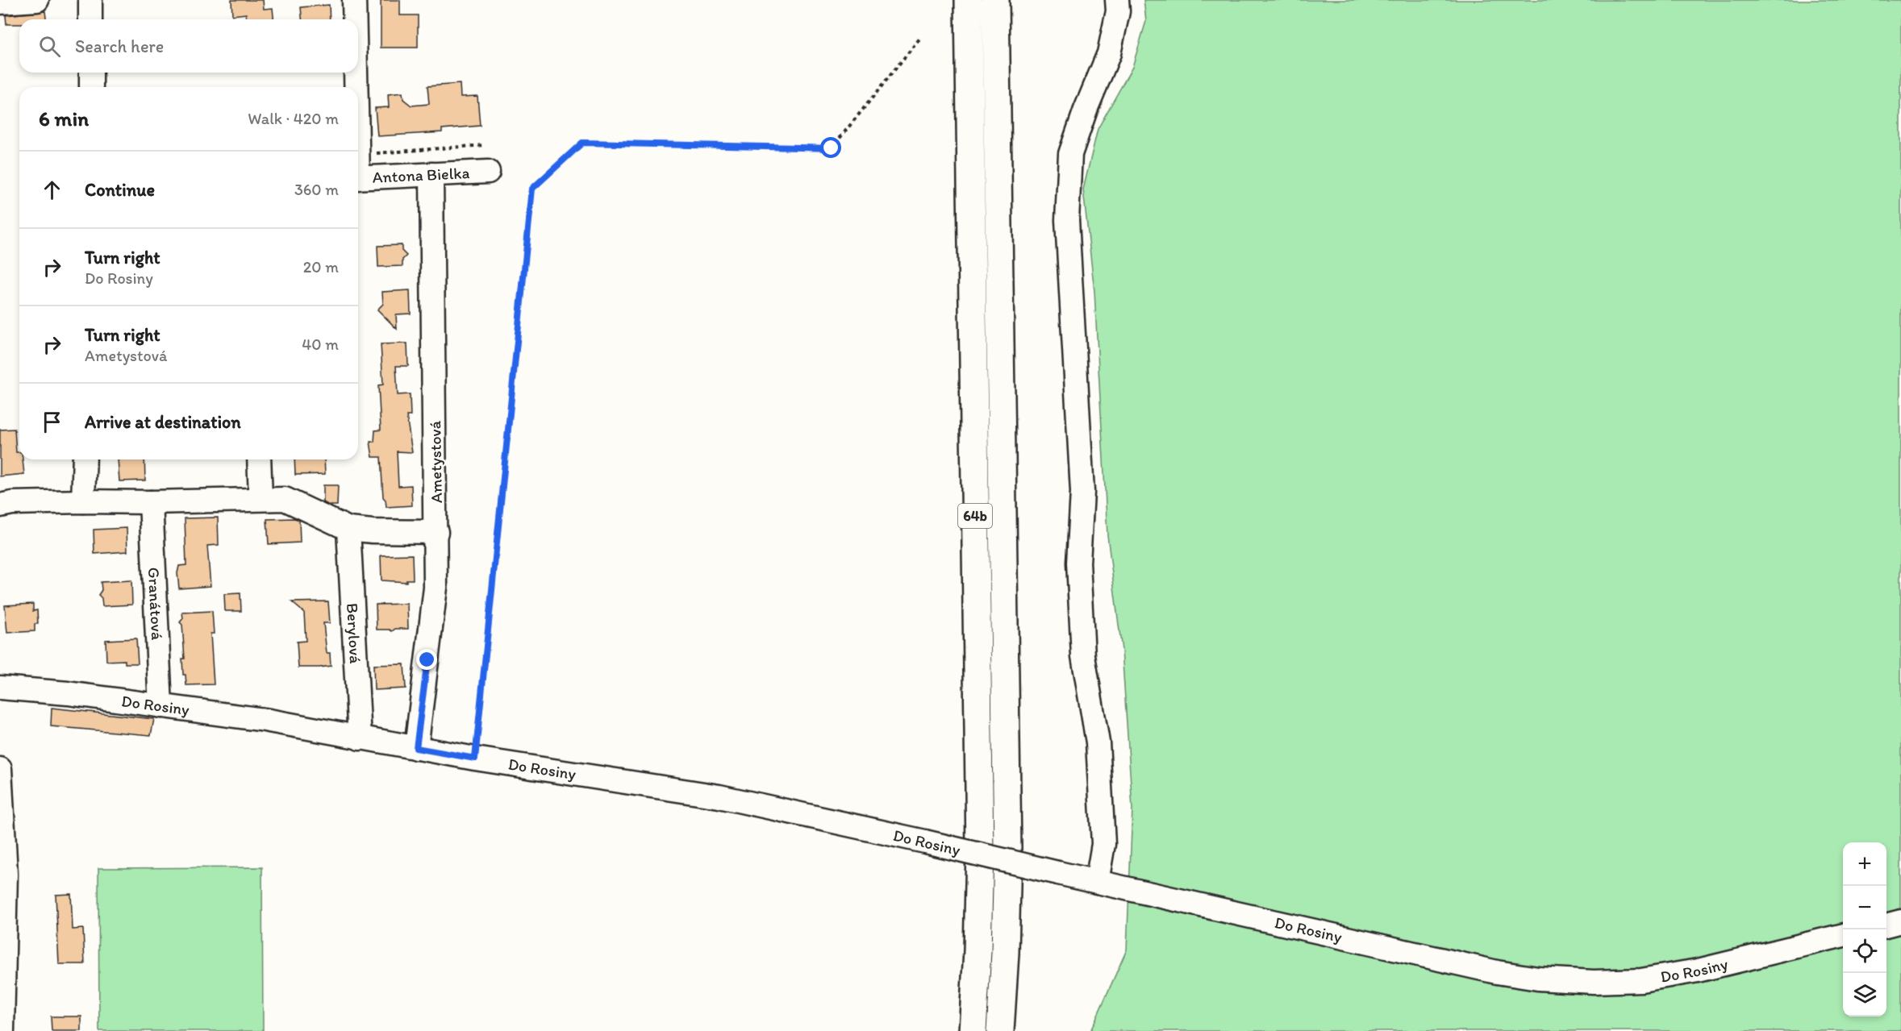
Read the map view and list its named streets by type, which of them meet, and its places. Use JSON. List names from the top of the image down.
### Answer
{
  "streets": {
    "highway": ["64b"],
    "street": [
      "Antona Bielka",
      "Ametystová",
      "Granátová",
      "Berylová",
      "Do Rosiny"
    ]
  },
  "crossings": [
    ["Antona Bielka", "Ametystová"],
    ["Ametystová", "Do Rosiny"],
    ["Granátová", "Do Rosiny"],
    ["Berylová", "Do Rosiny"]
  ],
  "page": {
    "search": "Search here",
    "heading": ["6 min", "Walk · 420 m"],
    "list": [
      ["Continue", "360 m"],
      ["Turn right", "Do Rosiny", "20 m"],
      ["Turn right", "Ametystová", "40 m"],
      "Arrive at destination"
    ],
    "map_buttons": ["+", "−"]
  }
}
